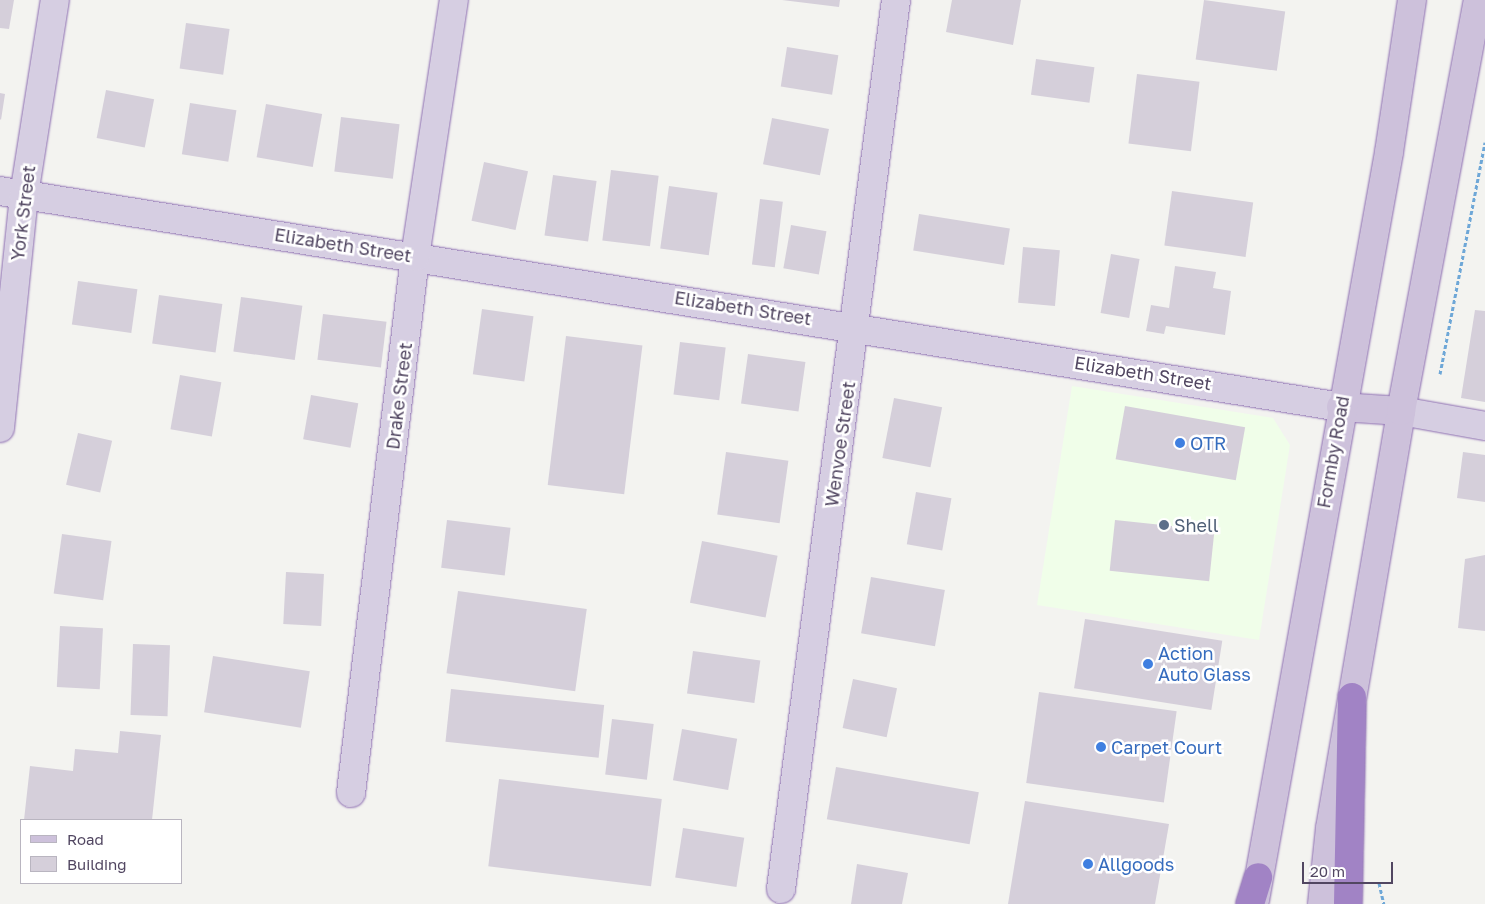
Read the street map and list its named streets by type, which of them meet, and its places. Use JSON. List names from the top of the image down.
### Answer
{
  "streets": {
    "main road": ["Elizabeth Street", "Formby Road"],
    "street": ["York Street", "Drake Street", "Wenvoe Street"]
  },
  "crossings": [
    ["York Street", "Elizabeth Street"],
    ["Elizabeth Street", "Drake Street"],
    ["Elizabeth Street", "Wenvoe Street"],
    ["Elizabeth Street", "Formby Road"]
  ],
  "places": [
    "OTR",
    "Shell",
    "Action Auto Glass",
    "Carpet Court",
    "Allgoods"
  ],
  "legend": ["Road", "Building"],
  "scale_bar": "20 m"
}
